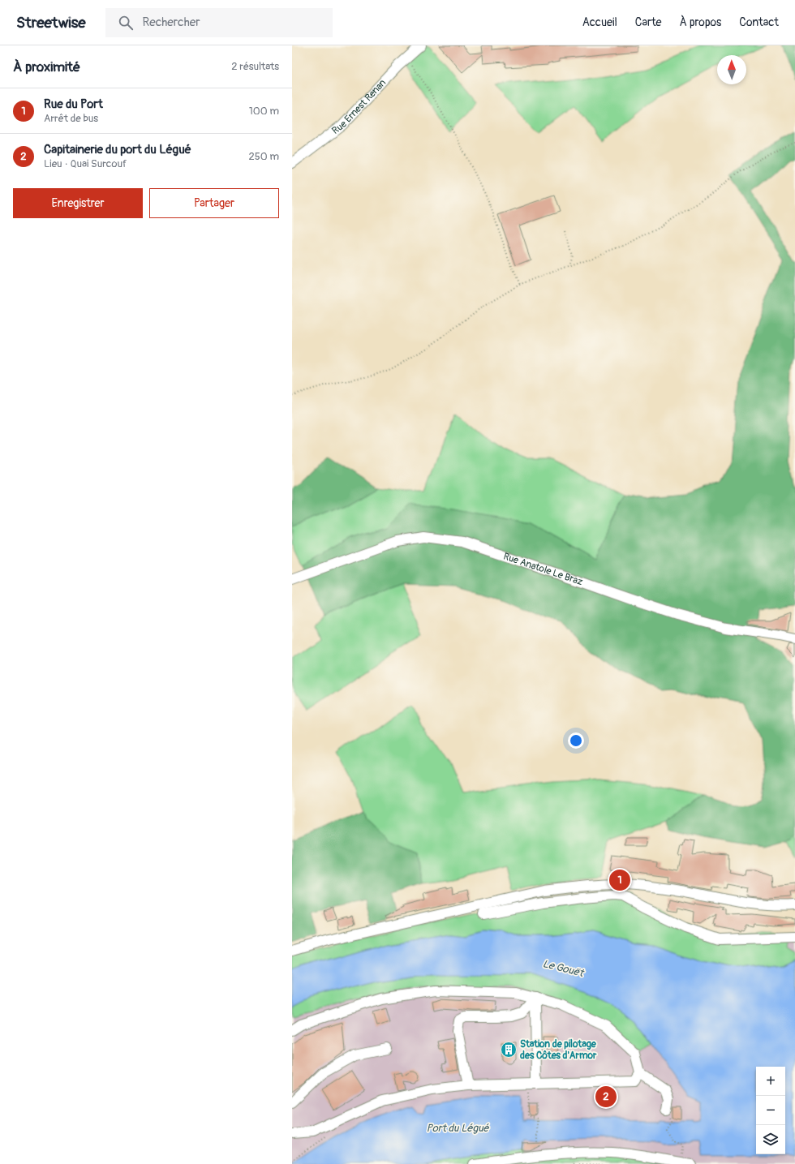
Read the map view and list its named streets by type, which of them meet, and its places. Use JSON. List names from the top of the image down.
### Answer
{
  "streets": {
    "street": ["Rue Ernest Renan", "Rue Anatole Le Braz"]
  },
  "water": ["Le Gouët", "Port du Légué"],
  "places": {
    "building": ["Station de pilotage des Côtes d'Armor"]
  },
  "north": "top",
  "page": {
    "header": "Streetwise",
    "search": "Rechercher",
    "nav": [
      "Accueil",
      "Carte",
      "À propos",
      "Contact"
    ],
    "heading": ["À proximité", "2 résultats"],
    "list": [
      {
        "mark": "1",
        "name": "Rue du Port",
        "note": "Arrêt de bus",
        "value": "100 m"
      },
      {
        "mark": "2",
        "name": "Capitainerie du port du Légué",
        "note": "Lieu · Quai Surcouf",
        "value": "250 m"
      }
    ],
    "buttons": ["Enregistrer", "Partager"],
    "pins": ["1", "2"],
    "map_buttons": ["+", "−"]
  }
}
